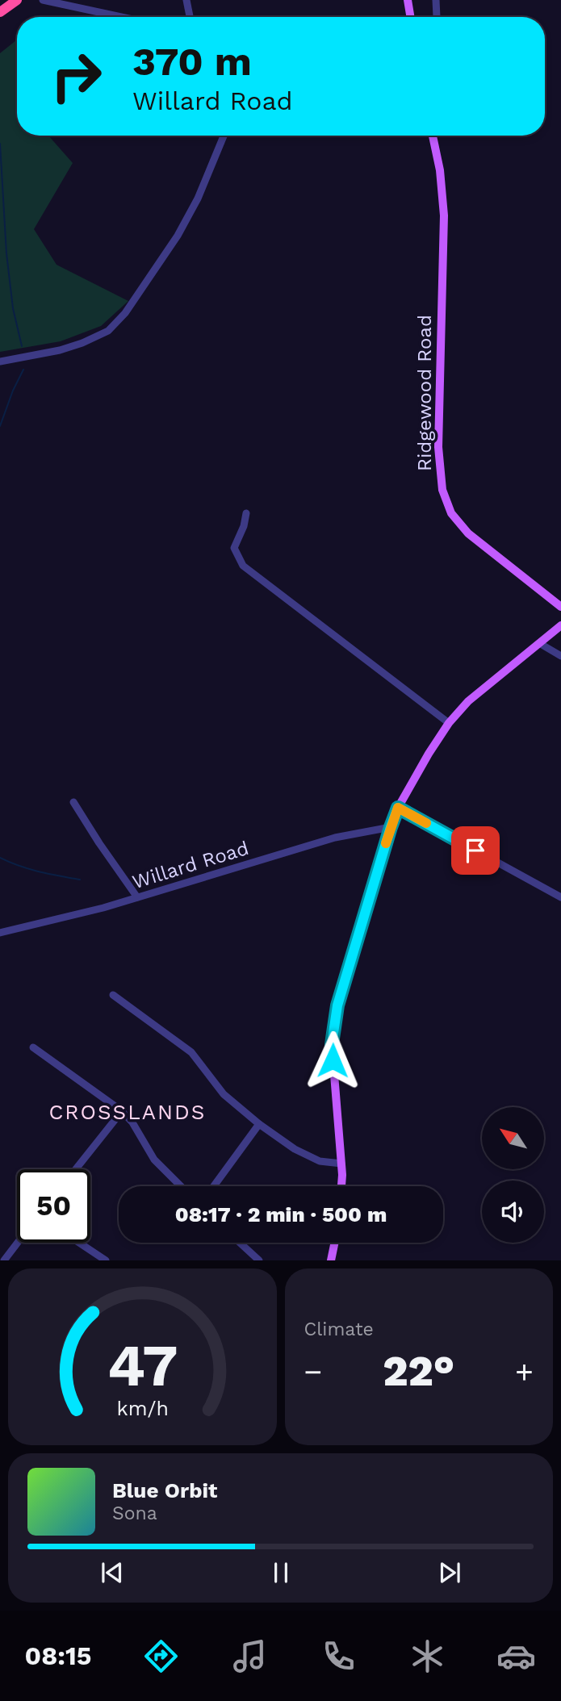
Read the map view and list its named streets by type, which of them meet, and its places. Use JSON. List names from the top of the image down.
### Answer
{
  "streets": {
    "main road": ["Ridgewood Road"],
    "street": ["Willard Road"]
  },
  "districts": ["CROSSLANDS"],
  "north": "top left",
  "page": {
    "turn": ["370 m", "Willard Road"],
    "limit": "50",
    "trip": "08:17 · 2 min · 500 m",
    "tile": "Climate",
    "heat": ["−", "22°", "+"],
    "song": ["Blue Orbit", "Sona"],
    "tabs": "08:15",
    "gauge": ["47", "km/h"]
  }
}
